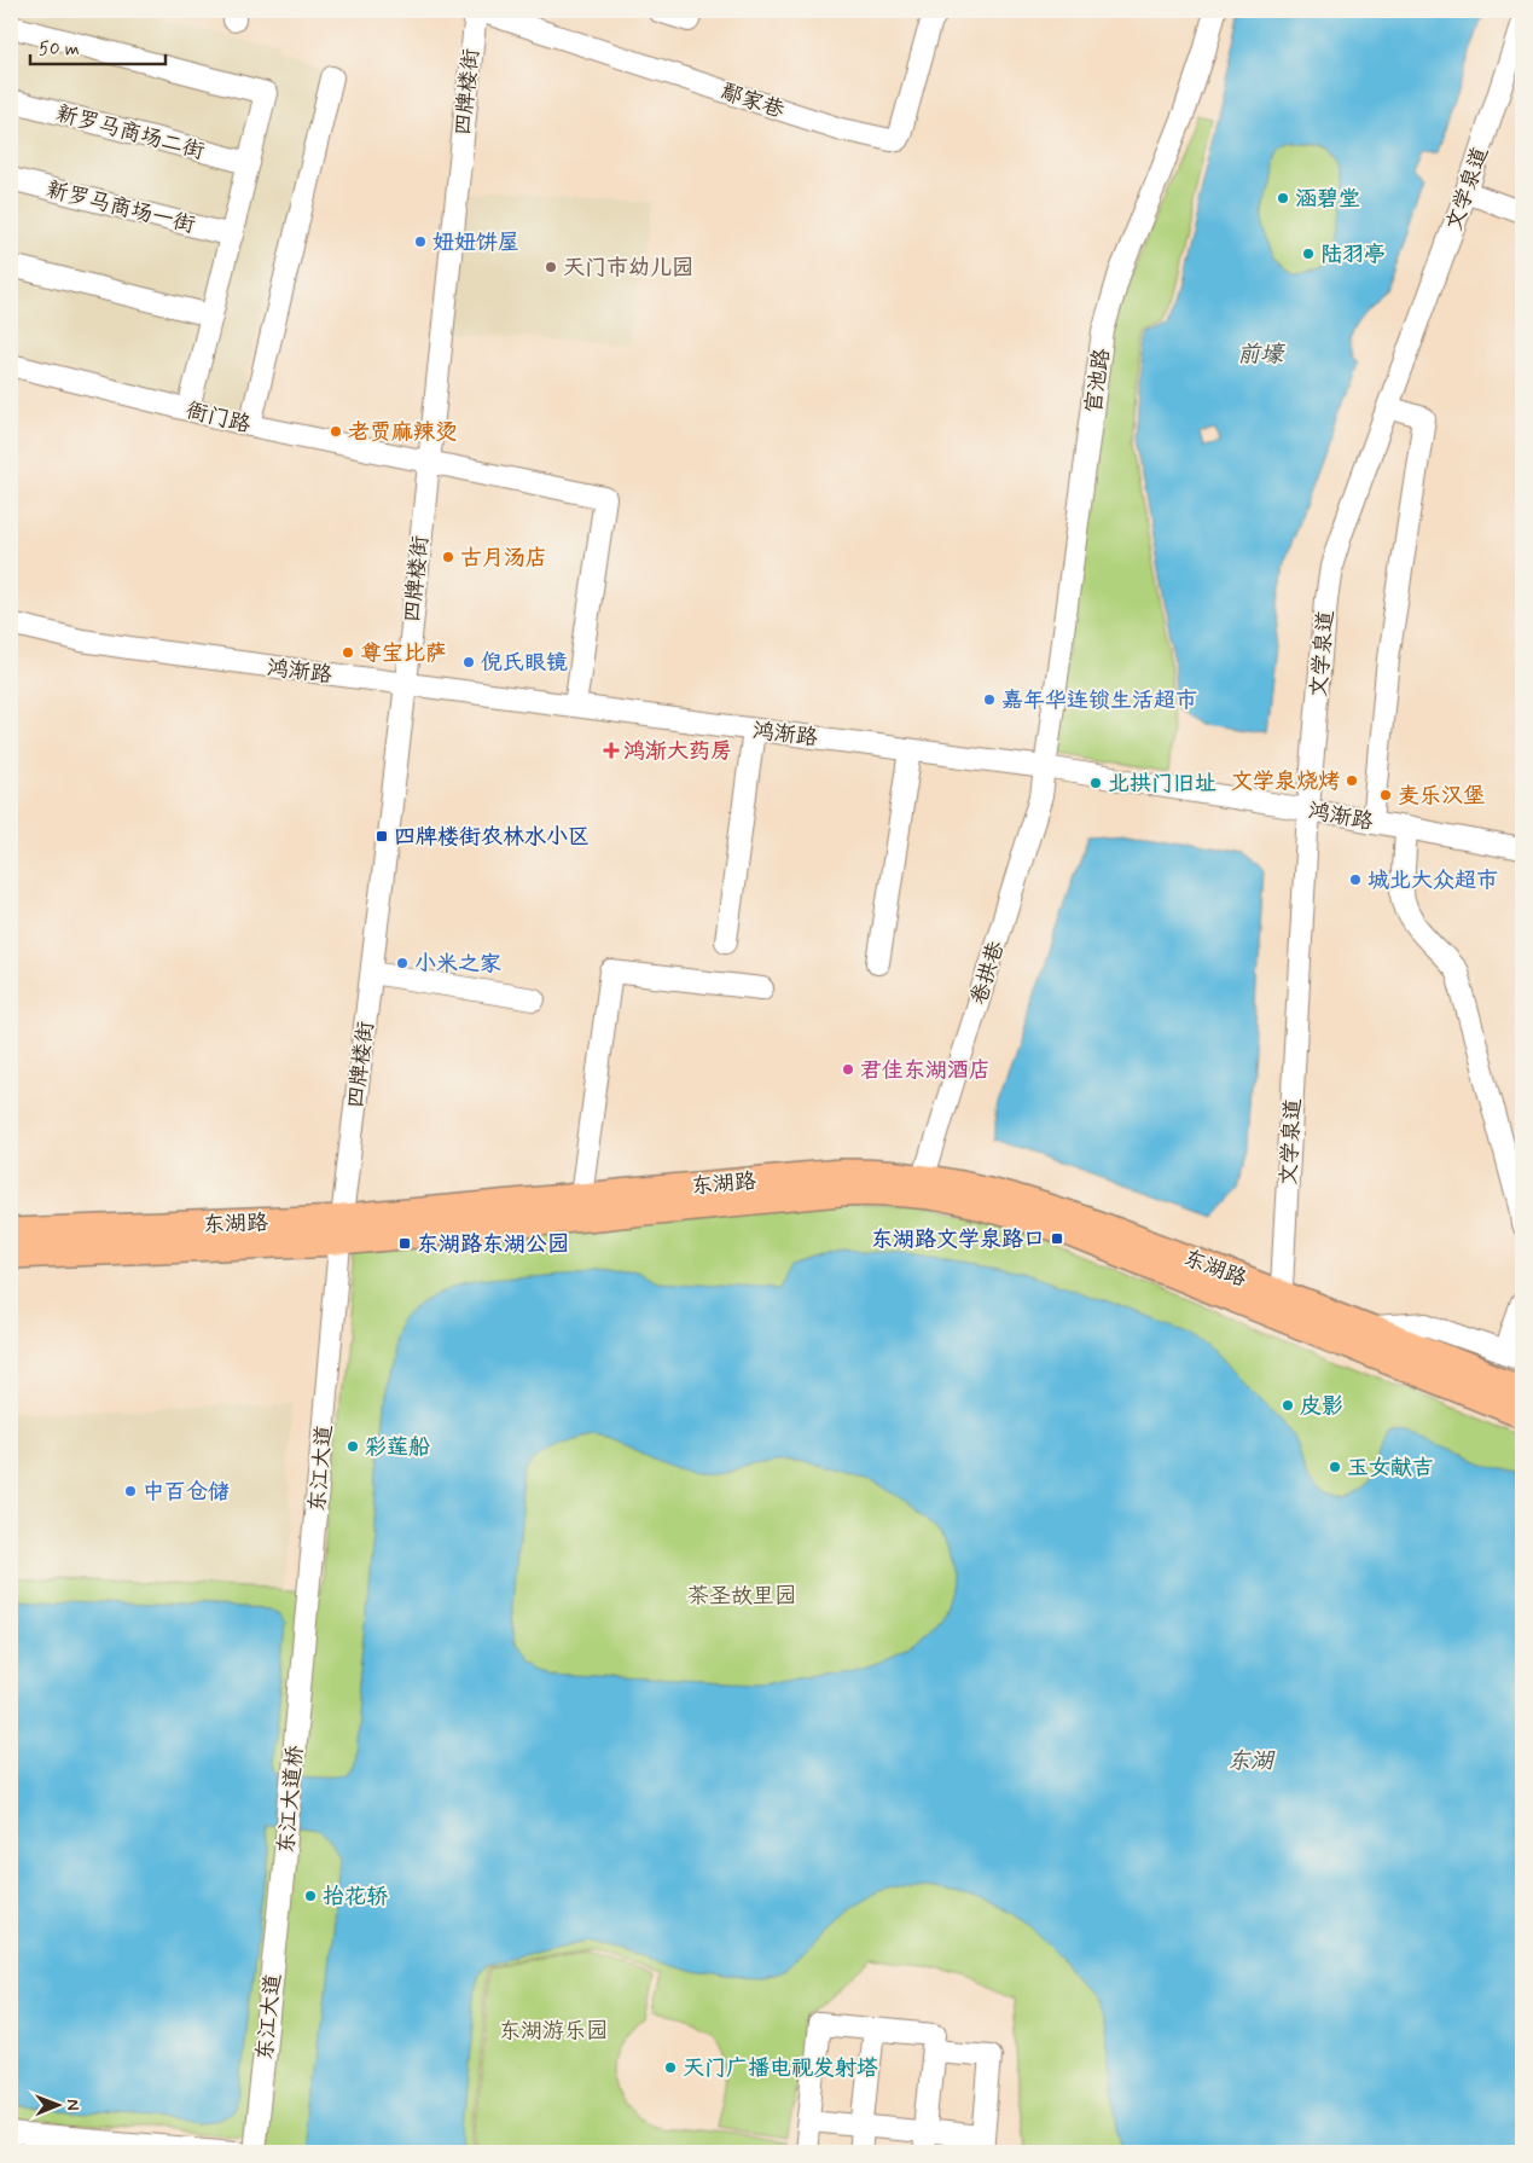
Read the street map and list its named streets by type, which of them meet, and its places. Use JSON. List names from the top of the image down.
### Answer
{
  "streets": {
    "main road": ["东湖路"],
    "street": [
      "四牌楼街",
      "鄢家巷",
      "新罗马商场二街",
      "文学泉道",
      "新罗马商场一街",
      "官池路",
      "衙门路",
      "鸿渐路",
      "卷拱巷",
      "东江大道",
      "东江大道桥"
    ]
  },
  "crossings": [
    ["四牌楼街", "鄢家巷"],
    ["四牌楼街", "衙门路"],
    ["四牌楼街", "鸿渐路"],
    ["四牌楼街", "东湖路"],
    ["四牌楼街", "东江大道"],
    ["文学泉道", "鸿渐路"],
    ["文学泉道", "东湖路"],
    ["官池路", "鸿渐路"],
    ["官池路", "卷拱巷"],
    ["衙门路", "鸿渐路"],
    ["鸿渐路", "卷拱巷"],
    ["卷拱巷", "东湖路"],
    ["东湖路", "东江大道"],
    ["东江大道", "东江大道桥"]
  ],
  "water": ["前壕", "东湖"],
  "parks": ["茶圣故里园", "东湖游乐园"],
  "places": {
    "other": [
      "涵碧堂",
      "妞妞饼屋",
      "陆羽亭",
      "天门市幼儿园",
      "老贾麻辣烫",
      "古月汤店",
      "尊宝比萨",
      "倪氏眼镜",
      "嘉年华连锁生活超市",
      "文学泉烧烤",
      "北拱门旧址",
      "麦乐汉堡",
      "城北大众超市",
      "小米之家",
      "君佳东湖酒店",
      "皮影",
      "彩莲船",
      "玉女献吉",
      "中百仓储",
      "抬花轿",
      "天门广播电视发射塔"
    ],
    "health": ["鸿渐大药房"],
    "transit": ["四牌楼街农林水小区", "东湖路文学泉路口", "东湖路东湖公园"]
  },
  "scale_bar": "50 m",
  "north": "right"
}
